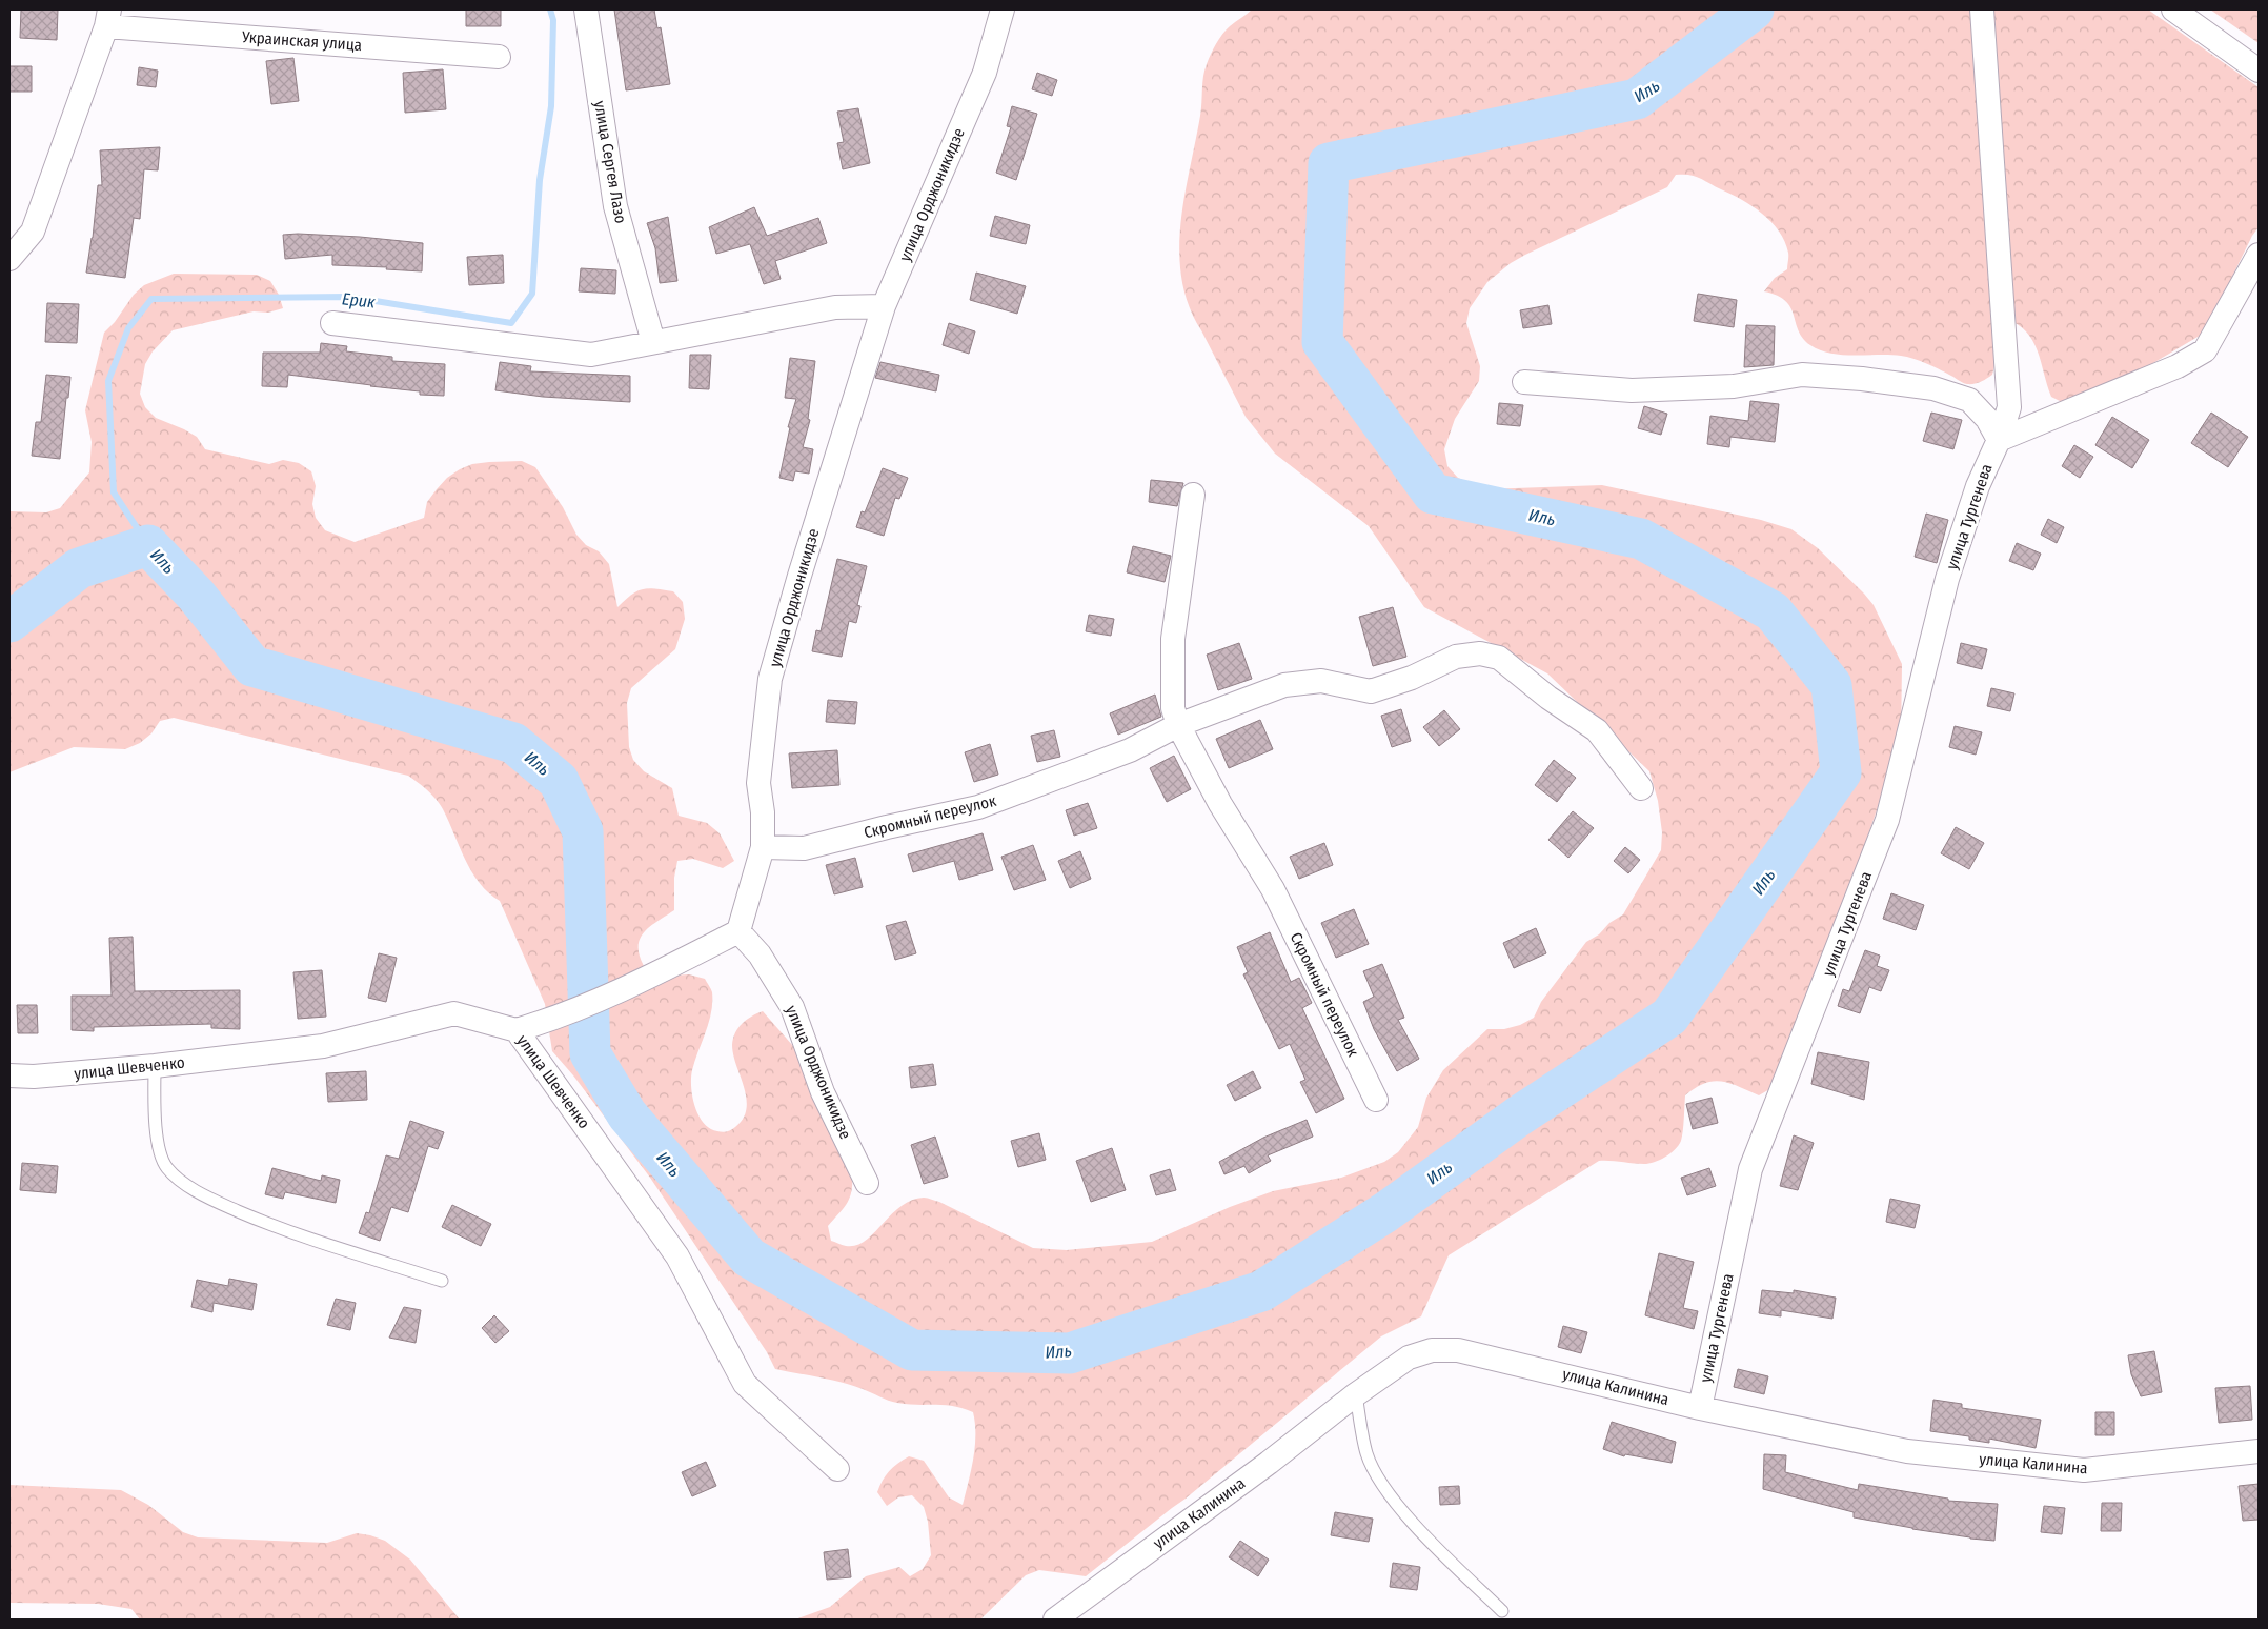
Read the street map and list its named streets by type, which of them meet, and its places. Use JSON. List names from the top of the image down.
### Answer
{
  "streets": {
    "street": [
      "Украинская улица",
      "улица Сергея Лазо",
      "улица Орджоникидзе",
      "улица Тургенева",
      "Скромный переулок",
      "улица Шевченко",
      "улица Калинина"
    ]
  },
  "crossings": [
    ["улица Орджоникидзе", "Скромный переулок"],
    ["улица Тургенева", "улица Калинина"]
  ],
  "water": ["Иль", "Ерик"]
}
